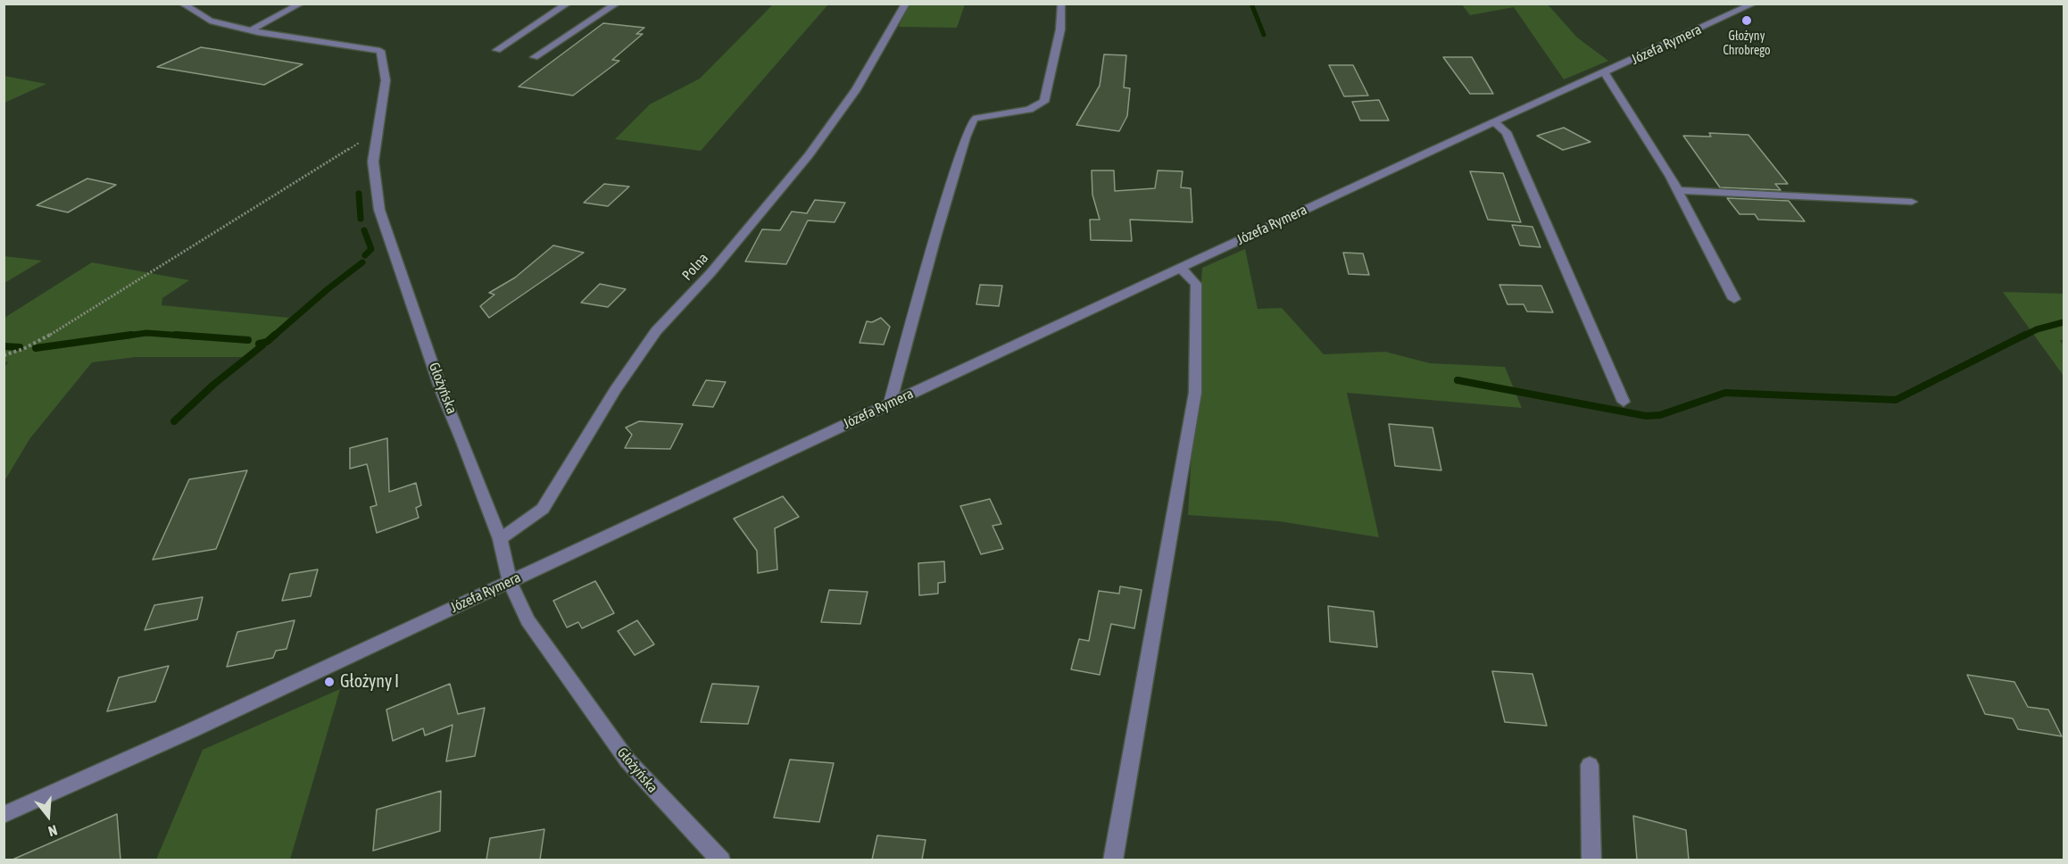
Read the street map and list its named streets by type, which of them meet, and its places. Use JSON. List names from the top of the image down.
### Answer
{
  "streets": {
    "street": ["Józefa Rymera", "Polna", "Głożyńska"]
  },
  "crossings": [
    ["Józefa Rymera", "Głożyńska"],
    ["Polna", "Głożyńska"]
  ],
  "places": ["Głożyny Chrobrego", "Głożyny I"],
  "north": "bottom"
}
